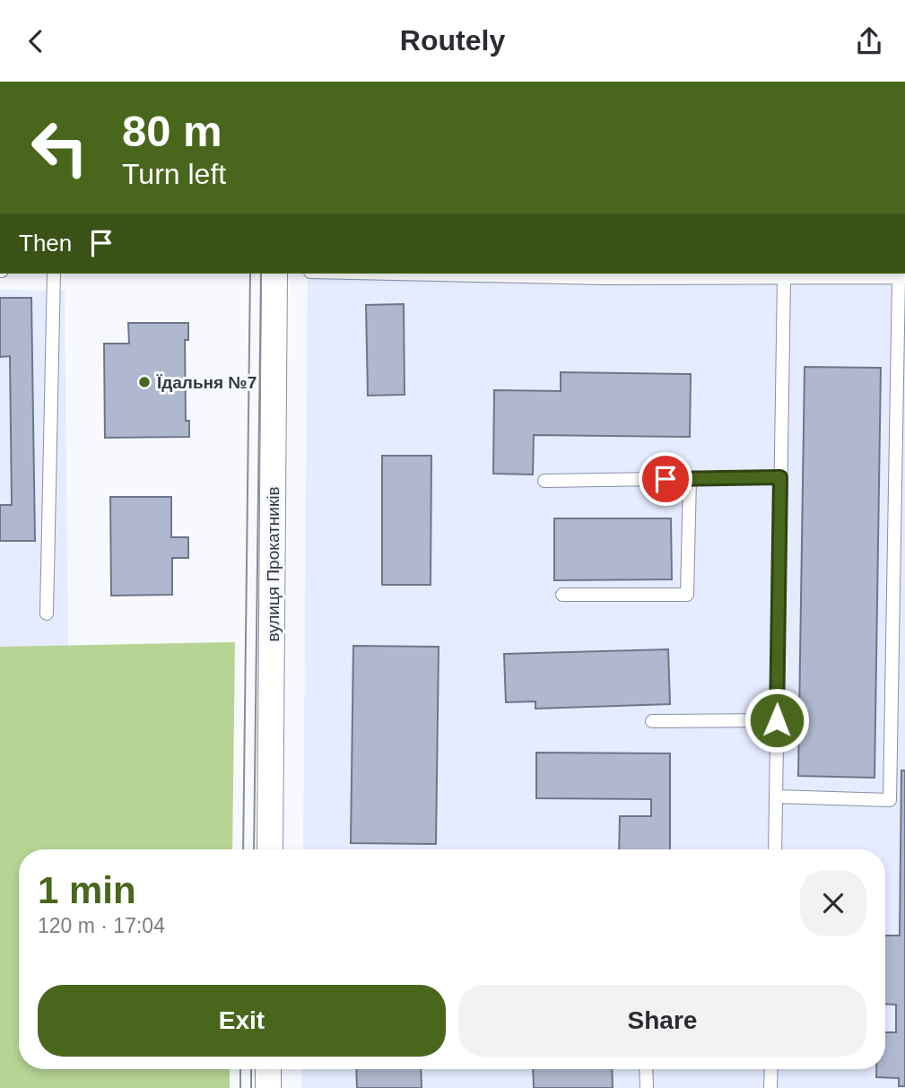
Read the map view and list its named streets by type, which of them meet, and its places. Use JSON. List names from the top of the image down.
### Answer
{
  "streets": {
    "street": ["вулиця Прокатників"]
  },
  "places": ["Їдальня №7"],
  "page": {
    "header": "Routely",
    "turn": ["80 m", "Turn left"],
    "then": "Then",
    "heading": ["1 min", "120 m · 17:04"],
    "buttons": ["Exit", "Share"]
  }
}
